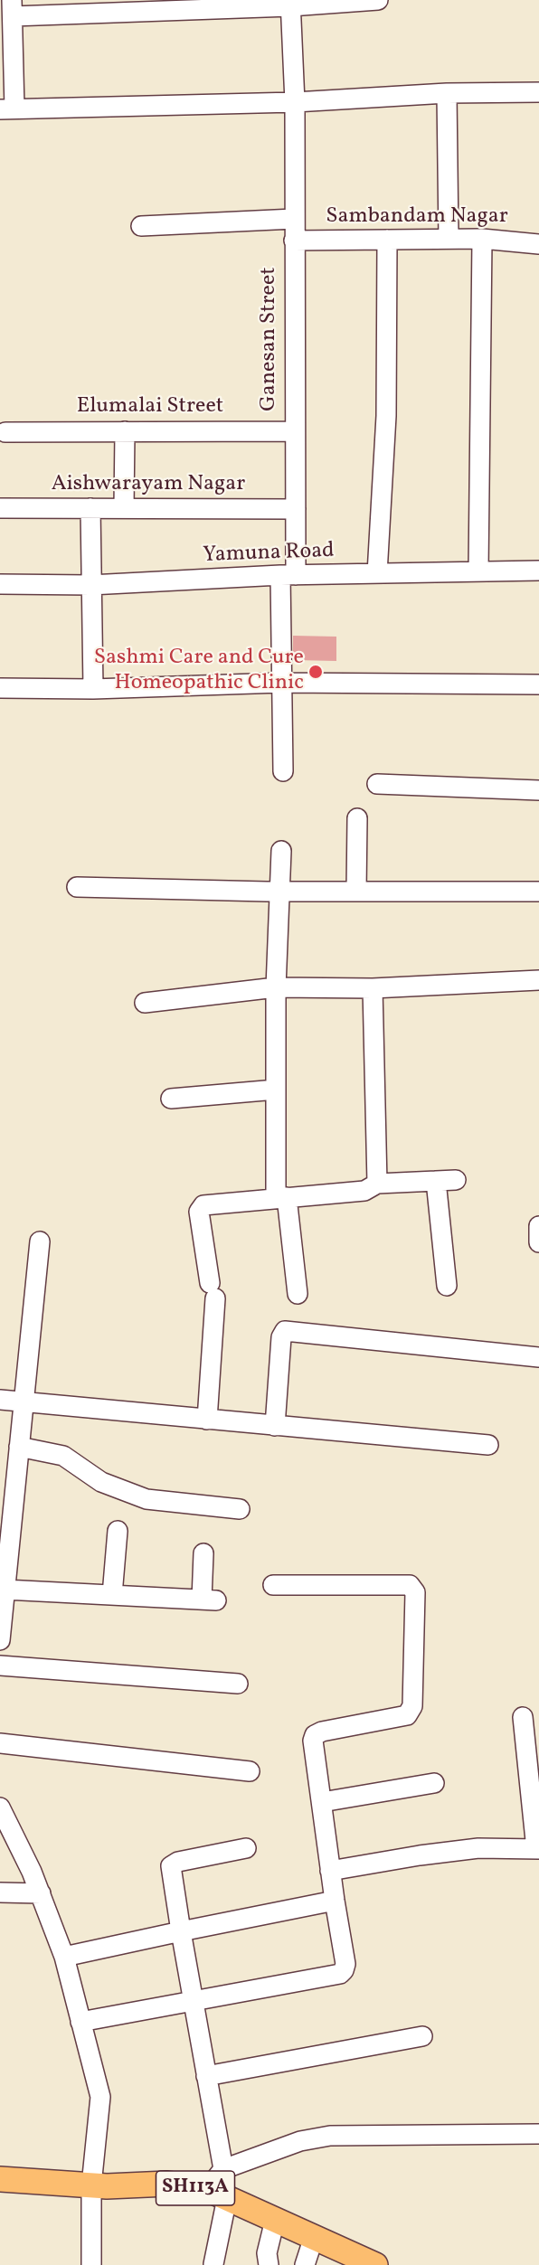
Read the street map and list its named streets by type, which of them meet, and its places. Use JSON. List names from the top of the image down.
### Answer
{
  "streets": {
    "main road": ["SH113A"],
    "street": [
      "Sambandam Nagar",
      "Ganesan Street",
      "Elumalai Street",
      "Aishwarayam Nagar",
      "Yamuna Road"
    ]
  },
  "crossings": [
    ["Sambandam Nagar", "Ganesan Street"],
    ["Ganesan Street", "Elumalai Street"],
    ["Ganesan Street", "Aishwarayam Nagar"],
    ["Ganesan Street", "Yamuna Road"]
  ],
  "places": ["Sashmi Care and Cure Homeopathic Clinic"]
}
